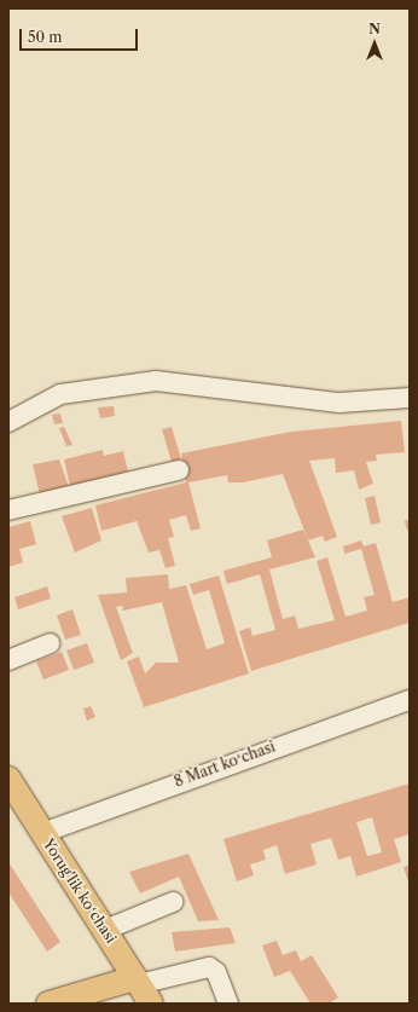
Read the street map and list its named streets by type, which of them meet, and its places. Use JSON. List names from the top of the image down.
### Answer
{
  "streets": {
    "main road": ["Yorug'lik koʻchasi"],
    "street": ["8 Mart koʻchasi"]
  },
  "crossings": [
    ["8 Mart koʻchasi", "Yorug'lik koʻchasi"]
  ],
  "scale_bar": "50 m",
  "north": "top"
}
